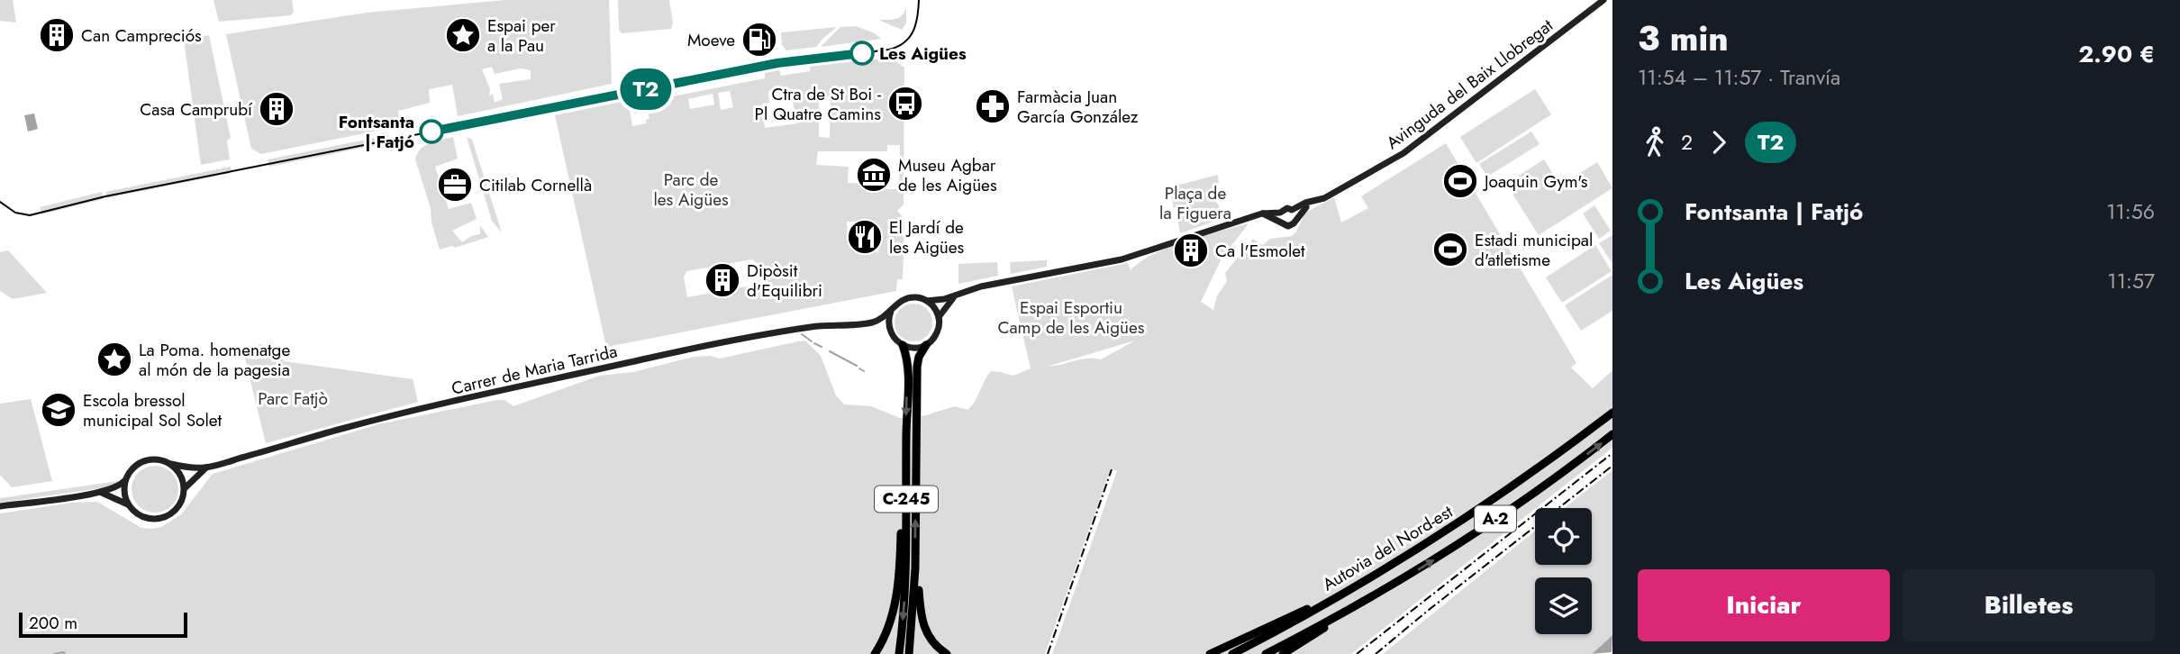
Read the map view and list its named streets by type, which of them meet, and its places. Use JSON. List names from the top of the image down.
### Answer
{
  "streets": {
    "highway": ["C-245", "A-2", "Autovia del Nord-est"],
    "main road": ["Avinguda del Baix Llobregat", "Carrer de Maria Tarrida"]
  },
  "parks": [
    "Parc de les Aigües",
    "Plaça de la Figuera",
    "Espai Esportiu Camp de les Aigües",
    "Parc Fatjò"
  ],
  "places": {
    "building": [
      "Can Campreciós",
      "Casa Camprubí",
      "Ca l'Esmolet",
      "Dipòsit d'Equilibri"
    ],
    "place": ["Espai per a la Pau", "La Poma. homenatge al món de la pagesia"],
    "fuel station": ["Moeve"],
    "other": ["Les Aigües", "Fontsanta | Fatjó"],
    "bus stop": ["Ctra de St Boi - Pl Quatre Camins"],
    "pharmacy": ["Farmàcia Juan García González"],
    "museum": ["Museu Agbar de les Aigües"],
    "sports": ["Joaquin Gym's", "Estadi municipal d'atletisme"],
    "office": ["Citilab Cornellà"],
    "restaurant": ["El Jardí de les Aigües"],
    "school or university": ["Escola bressol municipal Sol Solet"]
  },
  "lines": ["tram line T2"],
  "scale_bar": "200 m",
  "page": {
    "on_map": "T2",
    "heading": ["3 min", "11:54 – 11:57 · Tranvía", "2.90 €"],
    "legs": ["2", "T2"],
    "list": [
      {
        "name": "Fontsanta | Fatjó",
        "value": "11:56"
      },
      {
        "name": "Les Aigües",
        "value": "11:57"
      }
    ],
    "buttons": ["Iniciar", "Billetes"],
    "scale": "200 m"
  }
}
